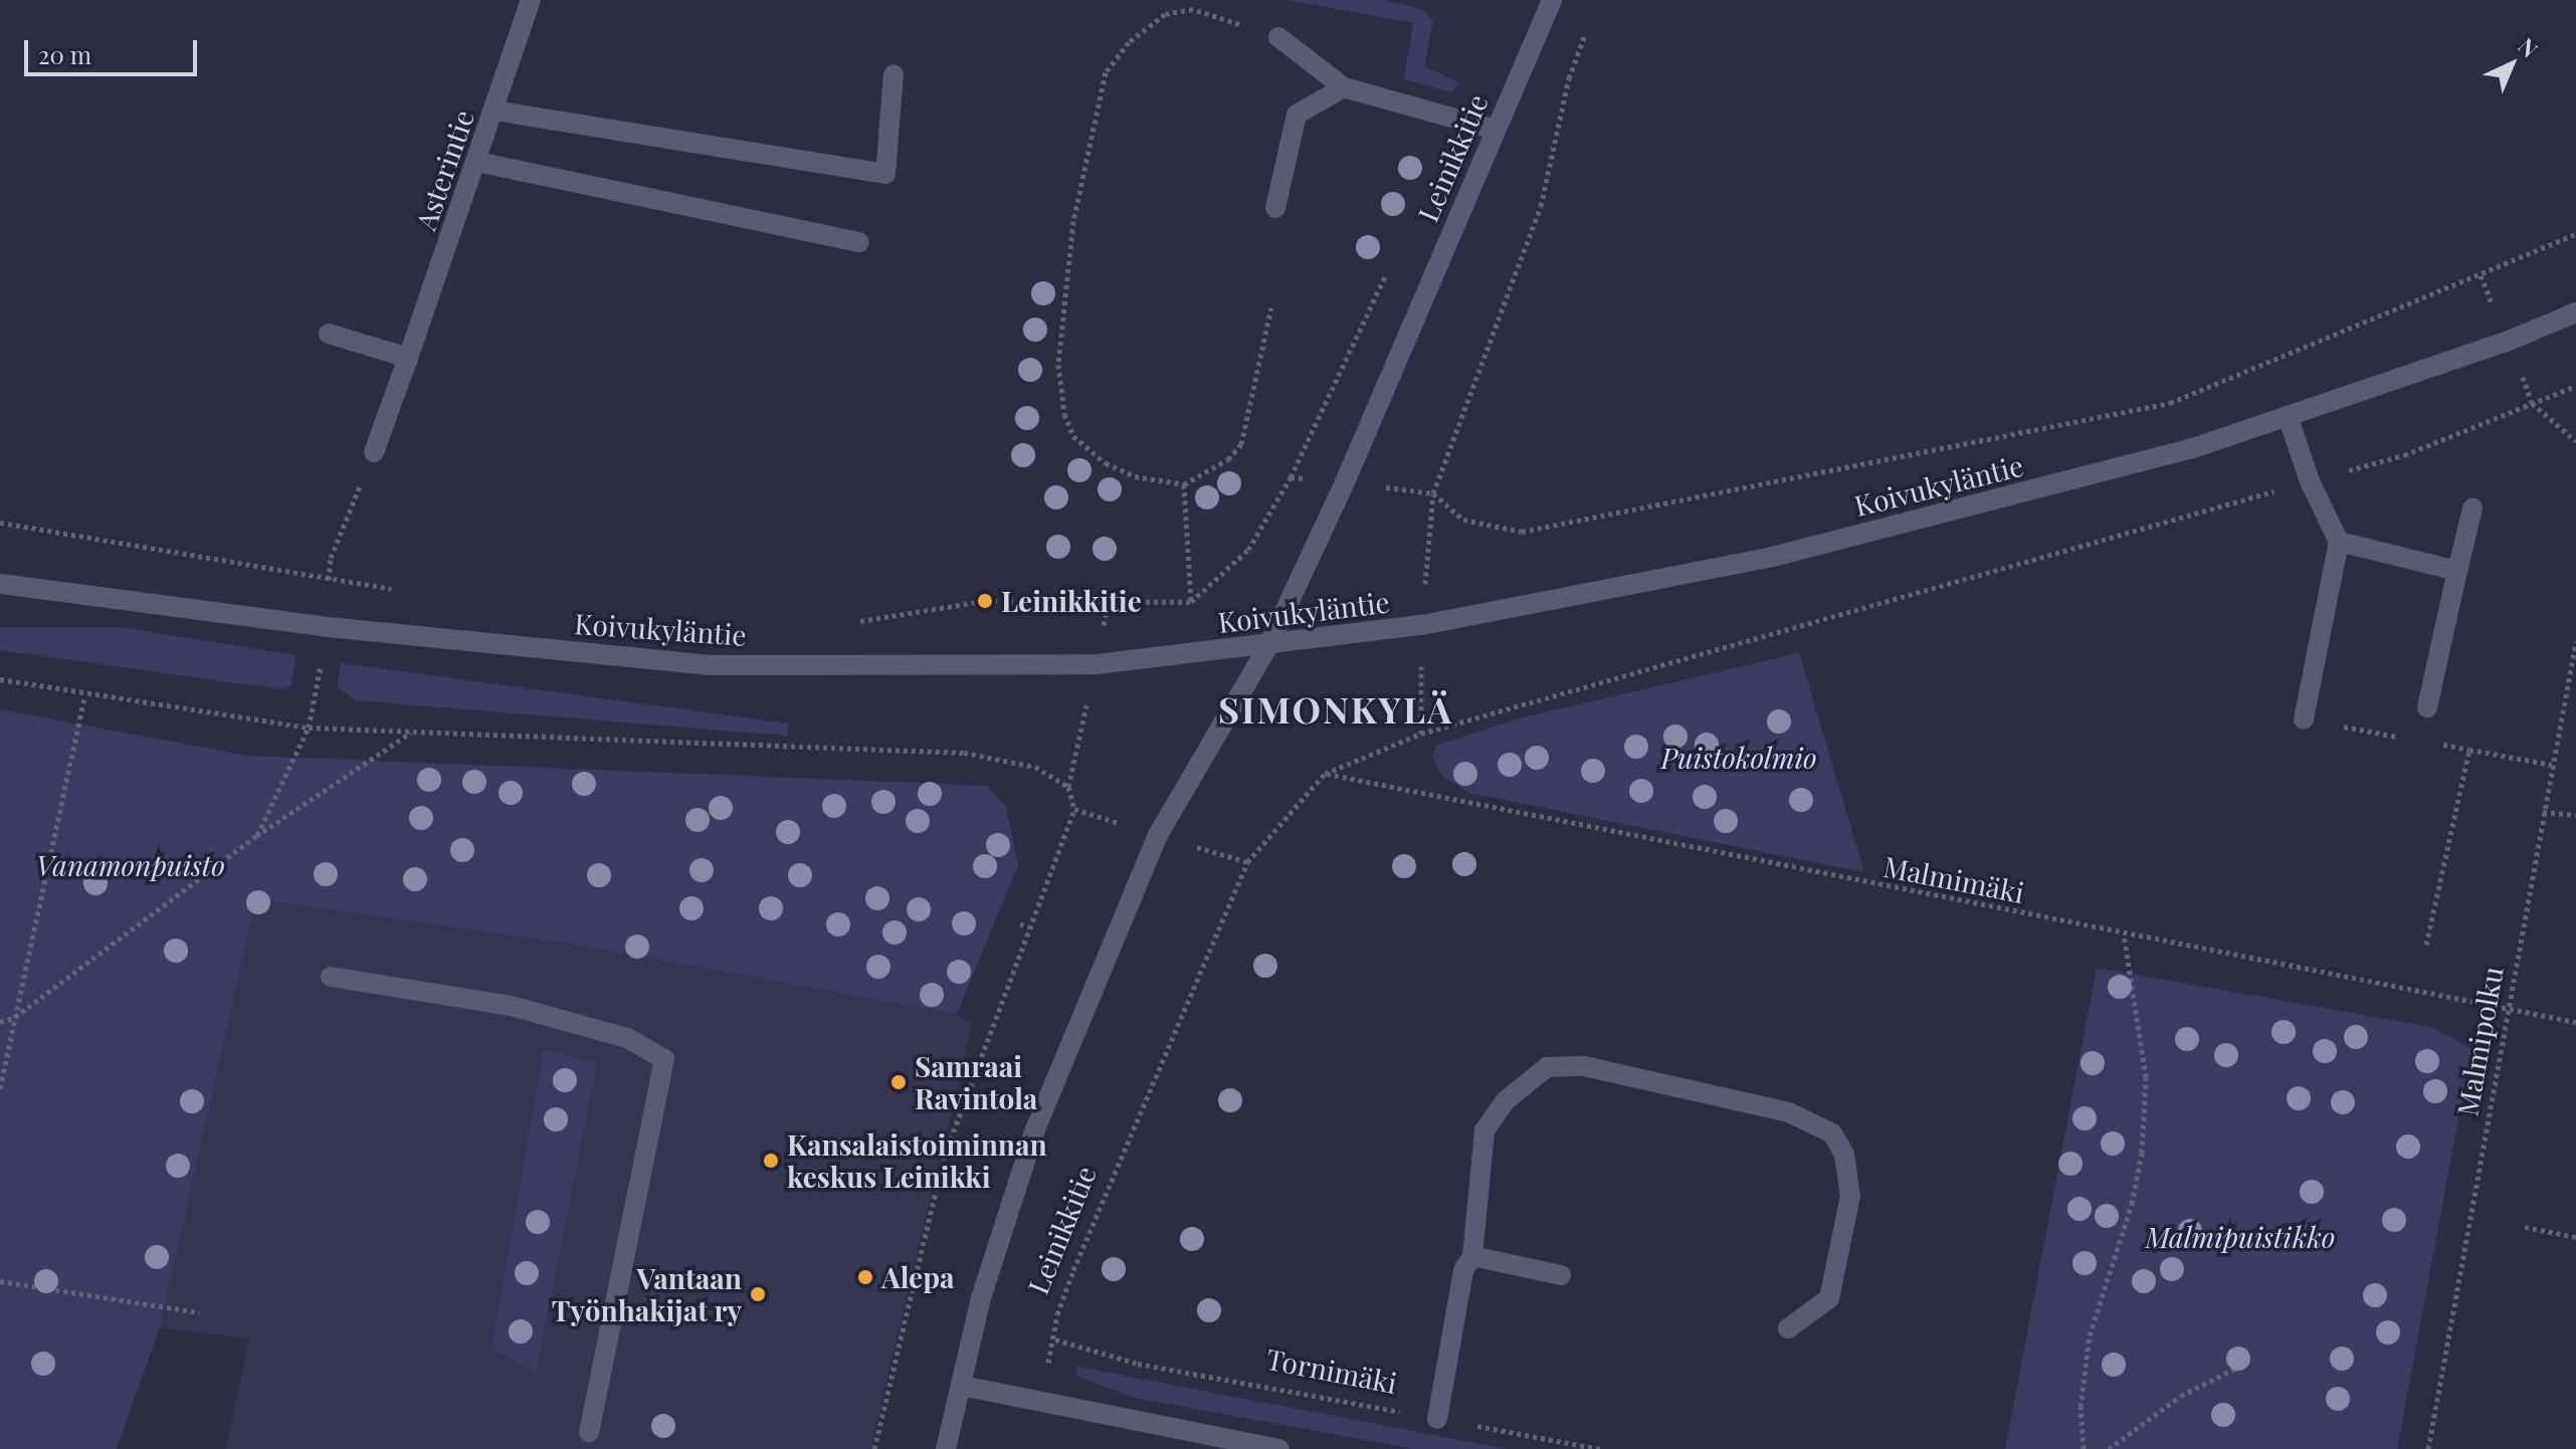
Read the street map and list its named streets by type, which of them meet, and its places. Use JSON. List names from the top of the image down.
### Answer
{
  "streets": {
    "main road": ["Leinikkitie", "Asterintie", "Koivukyläntie"],
    "path": ["Malmimäki", "Malmipolku", "Tornimäki"]
  },
  "crossings": [
    ["Leinikkitie", "Koivukyläntie"],
    ["Leinikkitie", "Tornimäki"],
    ["Malmimäki", "Malmipolku"]
  ],
  "districts": ["SIMONKYLÄ"],
  "parks": ["Puistokolmio", "Vanamonpuisto", "Malmipuistikko"],
  "places": [
    "Leinikkitie",
    "Samraai Ravintola",
    "Kansalaistoiminnan keskus Leinikki",
    "Alepa",
    "Vantaan Työnhakijat ry"
  ],
  "scale_bar": "20 m",
  "north": "top right"
}
